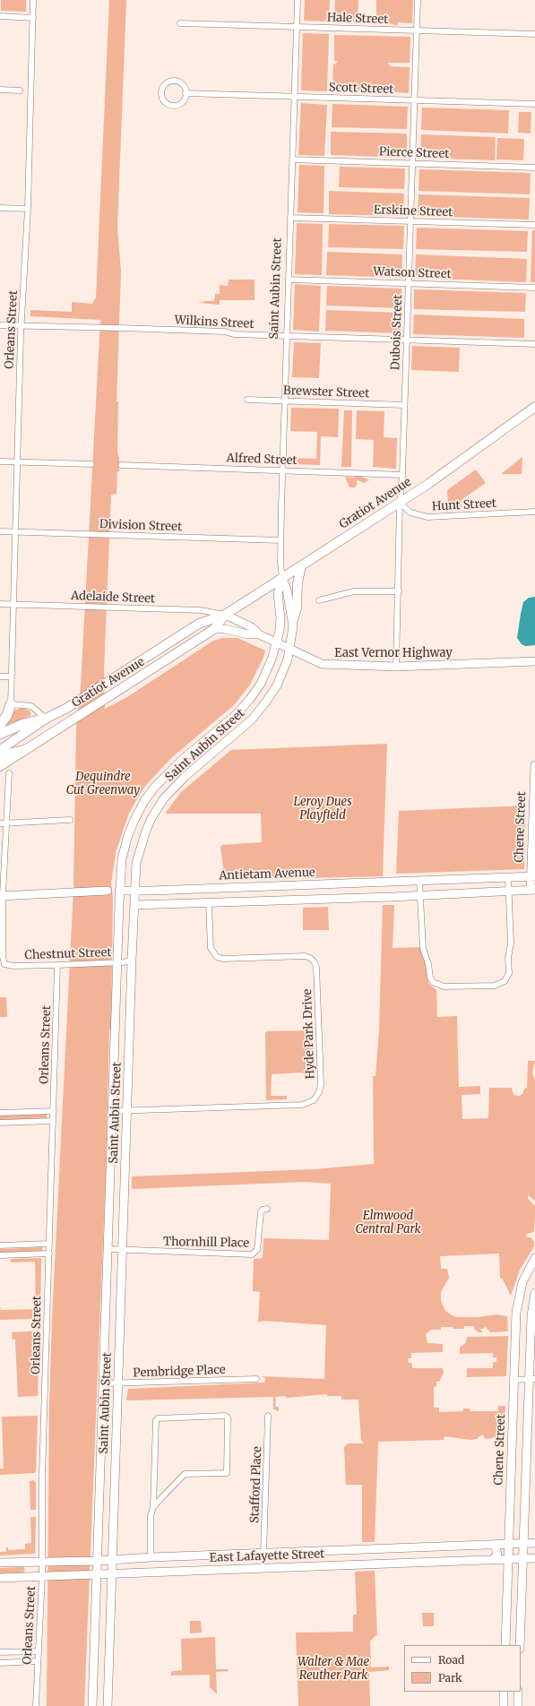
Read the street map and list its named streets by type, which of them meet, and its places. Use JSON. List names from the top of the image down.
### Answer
{
  "streets": {
    "main road": ["Gratiot Avenue"],
    "street": [
      "Hale Street",
      "Scott Street",
      "Pierce Street",
      "Erskine Street",
      "Watson Street",
      "Saint Aubin Street",
      "Wilkins Street",
      "Orleans Street",
      "Dubois Street",
      "Brewster Street",
      "Alfred Street",
      "Hunt Street",
      "Division Street",
      "Adelaide Street",
      "East Vernor Highway",
      "Chene Street",
      "Antietam Avenue",
      "Chestnut Street",
      "Hyde Park Drive",
      "Thornhill Place",
      "Pembridge Place",
      "Stafford Place",
      "East Lafayette Street"
    ]
  },
  "crossings": [
    ["Hale Street", "Saint Aubin Street"],
    ["Hale Street", "Dubois Street"],
    ["Scott Street", "Saint Aubin Street"],
    ["Scott Street", "Dubois Street"],
    ["Pierce Street", "Saint Aubin Street"],
    ["Pierce Street", "Dubois Street"],
    ["Erskine Street", "Saint Aubin Street"],
    ["Erskine Street", "Dubois Street"],
    ["Watson Street", "Saint Aubin Street"],
    ["Watson Street", "Dubois Street"],
    ["Saint Aubin Street", "Wilkins Street"],
    ["Saint Aubin Street", "Brewster Street"],
    ["Saint Aubin Street", "Alfred Street"],
    ["Saint Aubin Street", "Gratiot Avenue"],
    ["Saint Aubin Street", "Division Street"],
    ["Saint Aubin Street", "East Vernor Highway"],
    ["Saint Aubin Street", "Antietam Avenue"],
    ["Saint Aubin Street", "Chestnut Street"],
    ["Saint Aubin Street", "Hyde Park Drive"],
    ["Saint Aubin Street", "Thornhill Place"],
    ["Saint Aubin Street", "Pembridge Place"],
    ["Saint Aubin Street", "East Lafayette Street"],
    ["Wilkins Street", "Orleans Street"],
    ["Wilkins Street", "Dubois Street"],
    ["Orleans Street", "Division Street"],
    ["Orleans Street", "Adelaide Street"],
    ["Orleans Street", "Chestnut Street"],
    ["Orleans Street", "East Lafayette Street"],
    ["Dubois Street", "Brewster Street"],
    ["Dubois Street", "Alfred Street"],
    ["Dubois Street", "Gratiot Avenue"],
    ["Dubois Street", "Hunt Street"],
    ["Dubois Street", "East Vernor Highway"],
    ["Gratiot Avenue", "Hunt Street"],
    ["Gratiot Avenue", "Adelaide Street"],
    ["Gratiot Avenue", "East Vernor Highway"],
    ["Adelaide Street", "East Vernor Highway"],
    ["Chene Street", "Antietam Avenue"],
    ["Chene Street", "East Lafayette Street"],
    ["Antietam Avenue", "Chestnut Street"],
    ["Stafford Place", "East Lafayette Street"]
  ],
  "parks": [
    "Dequindre Cut Greenway",
    "Leroy Dues Playfield",
    "Elmwood Central Park",
    "Walter & Mae Reuther Park"
  ],
  "legend": ["Road", "Park"]
}
